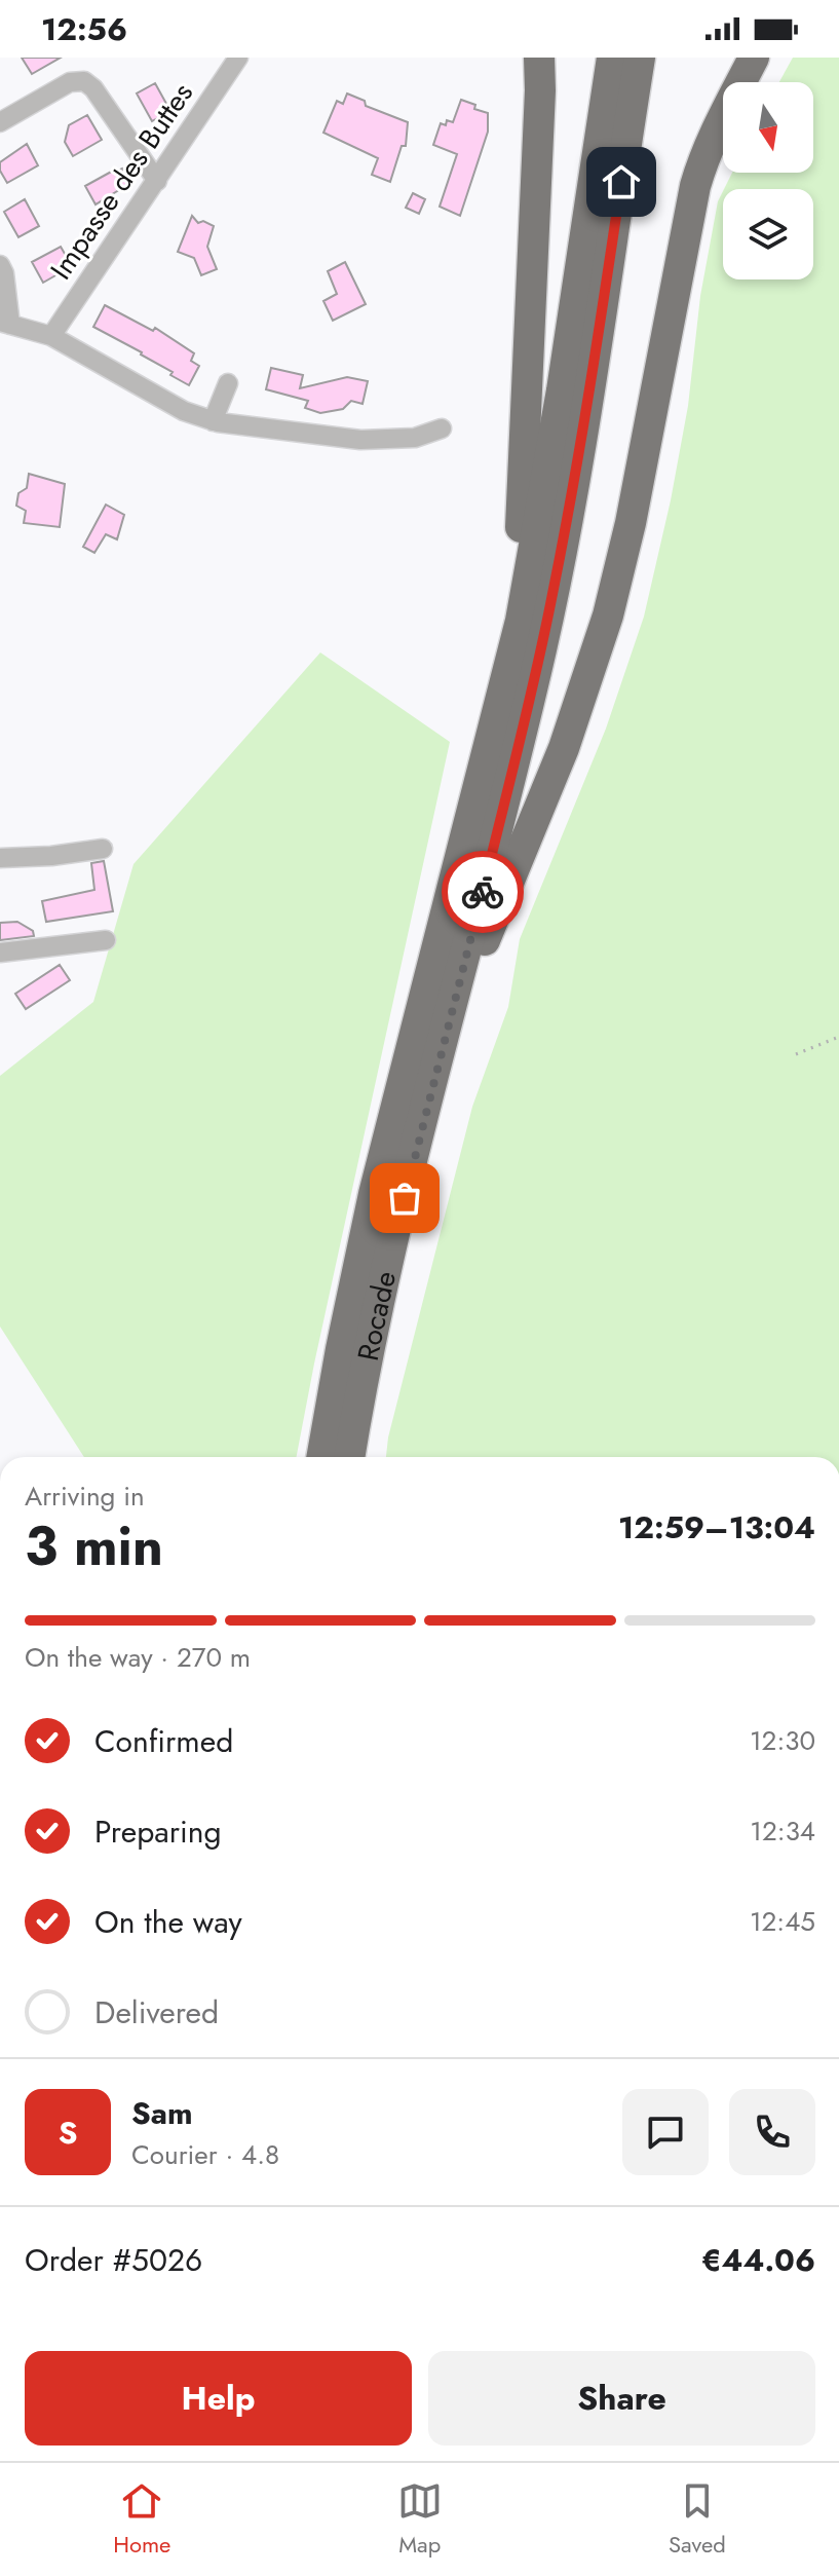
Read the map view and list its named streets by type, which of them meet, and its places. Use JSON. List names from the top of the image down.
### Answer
{
  "streets": {
    "highway": ["Rocade"],
    "street": ["Impasse des Buttes"]
  },
  "north": "bottom",
  "page": {
    "status": "12:56",
    "heading": ["3 min", "Arriving in", "12:59–13:04"],
    "panel": [
      "Sam",
      "Courier · 4.8",
      "Order #5026",
      "€44.06"
    ],
    "bar": "On the way · 270 m",
    "list": [
      ["Confirmed", "12:30"],
      ["Preparing", "12:34"],
      ["On the way", "12:45"],
      "Delivered"
    ],
    "round": "S",
    "buttons": ["Help", "Share"],
    "tabs": ["Home", "Map", "Saved"]
  }
}
